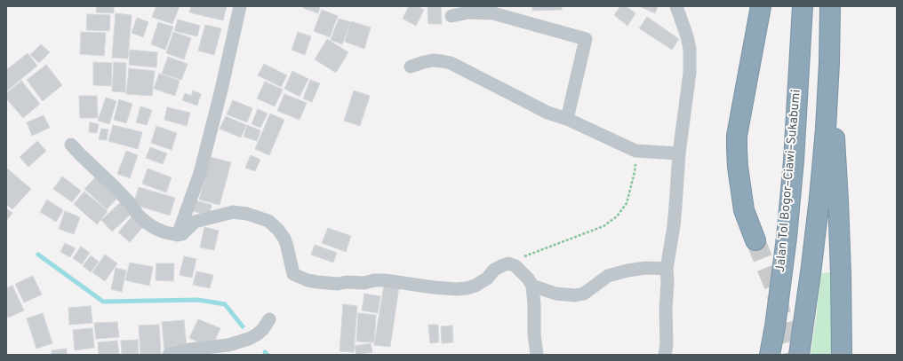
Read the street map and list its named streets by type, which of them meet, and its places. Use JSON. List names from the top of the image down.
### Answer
{
  "streets": {
    "highway": ["Jalan Tol Bogor–Ciawi–Sukabumi"]
  }
}
